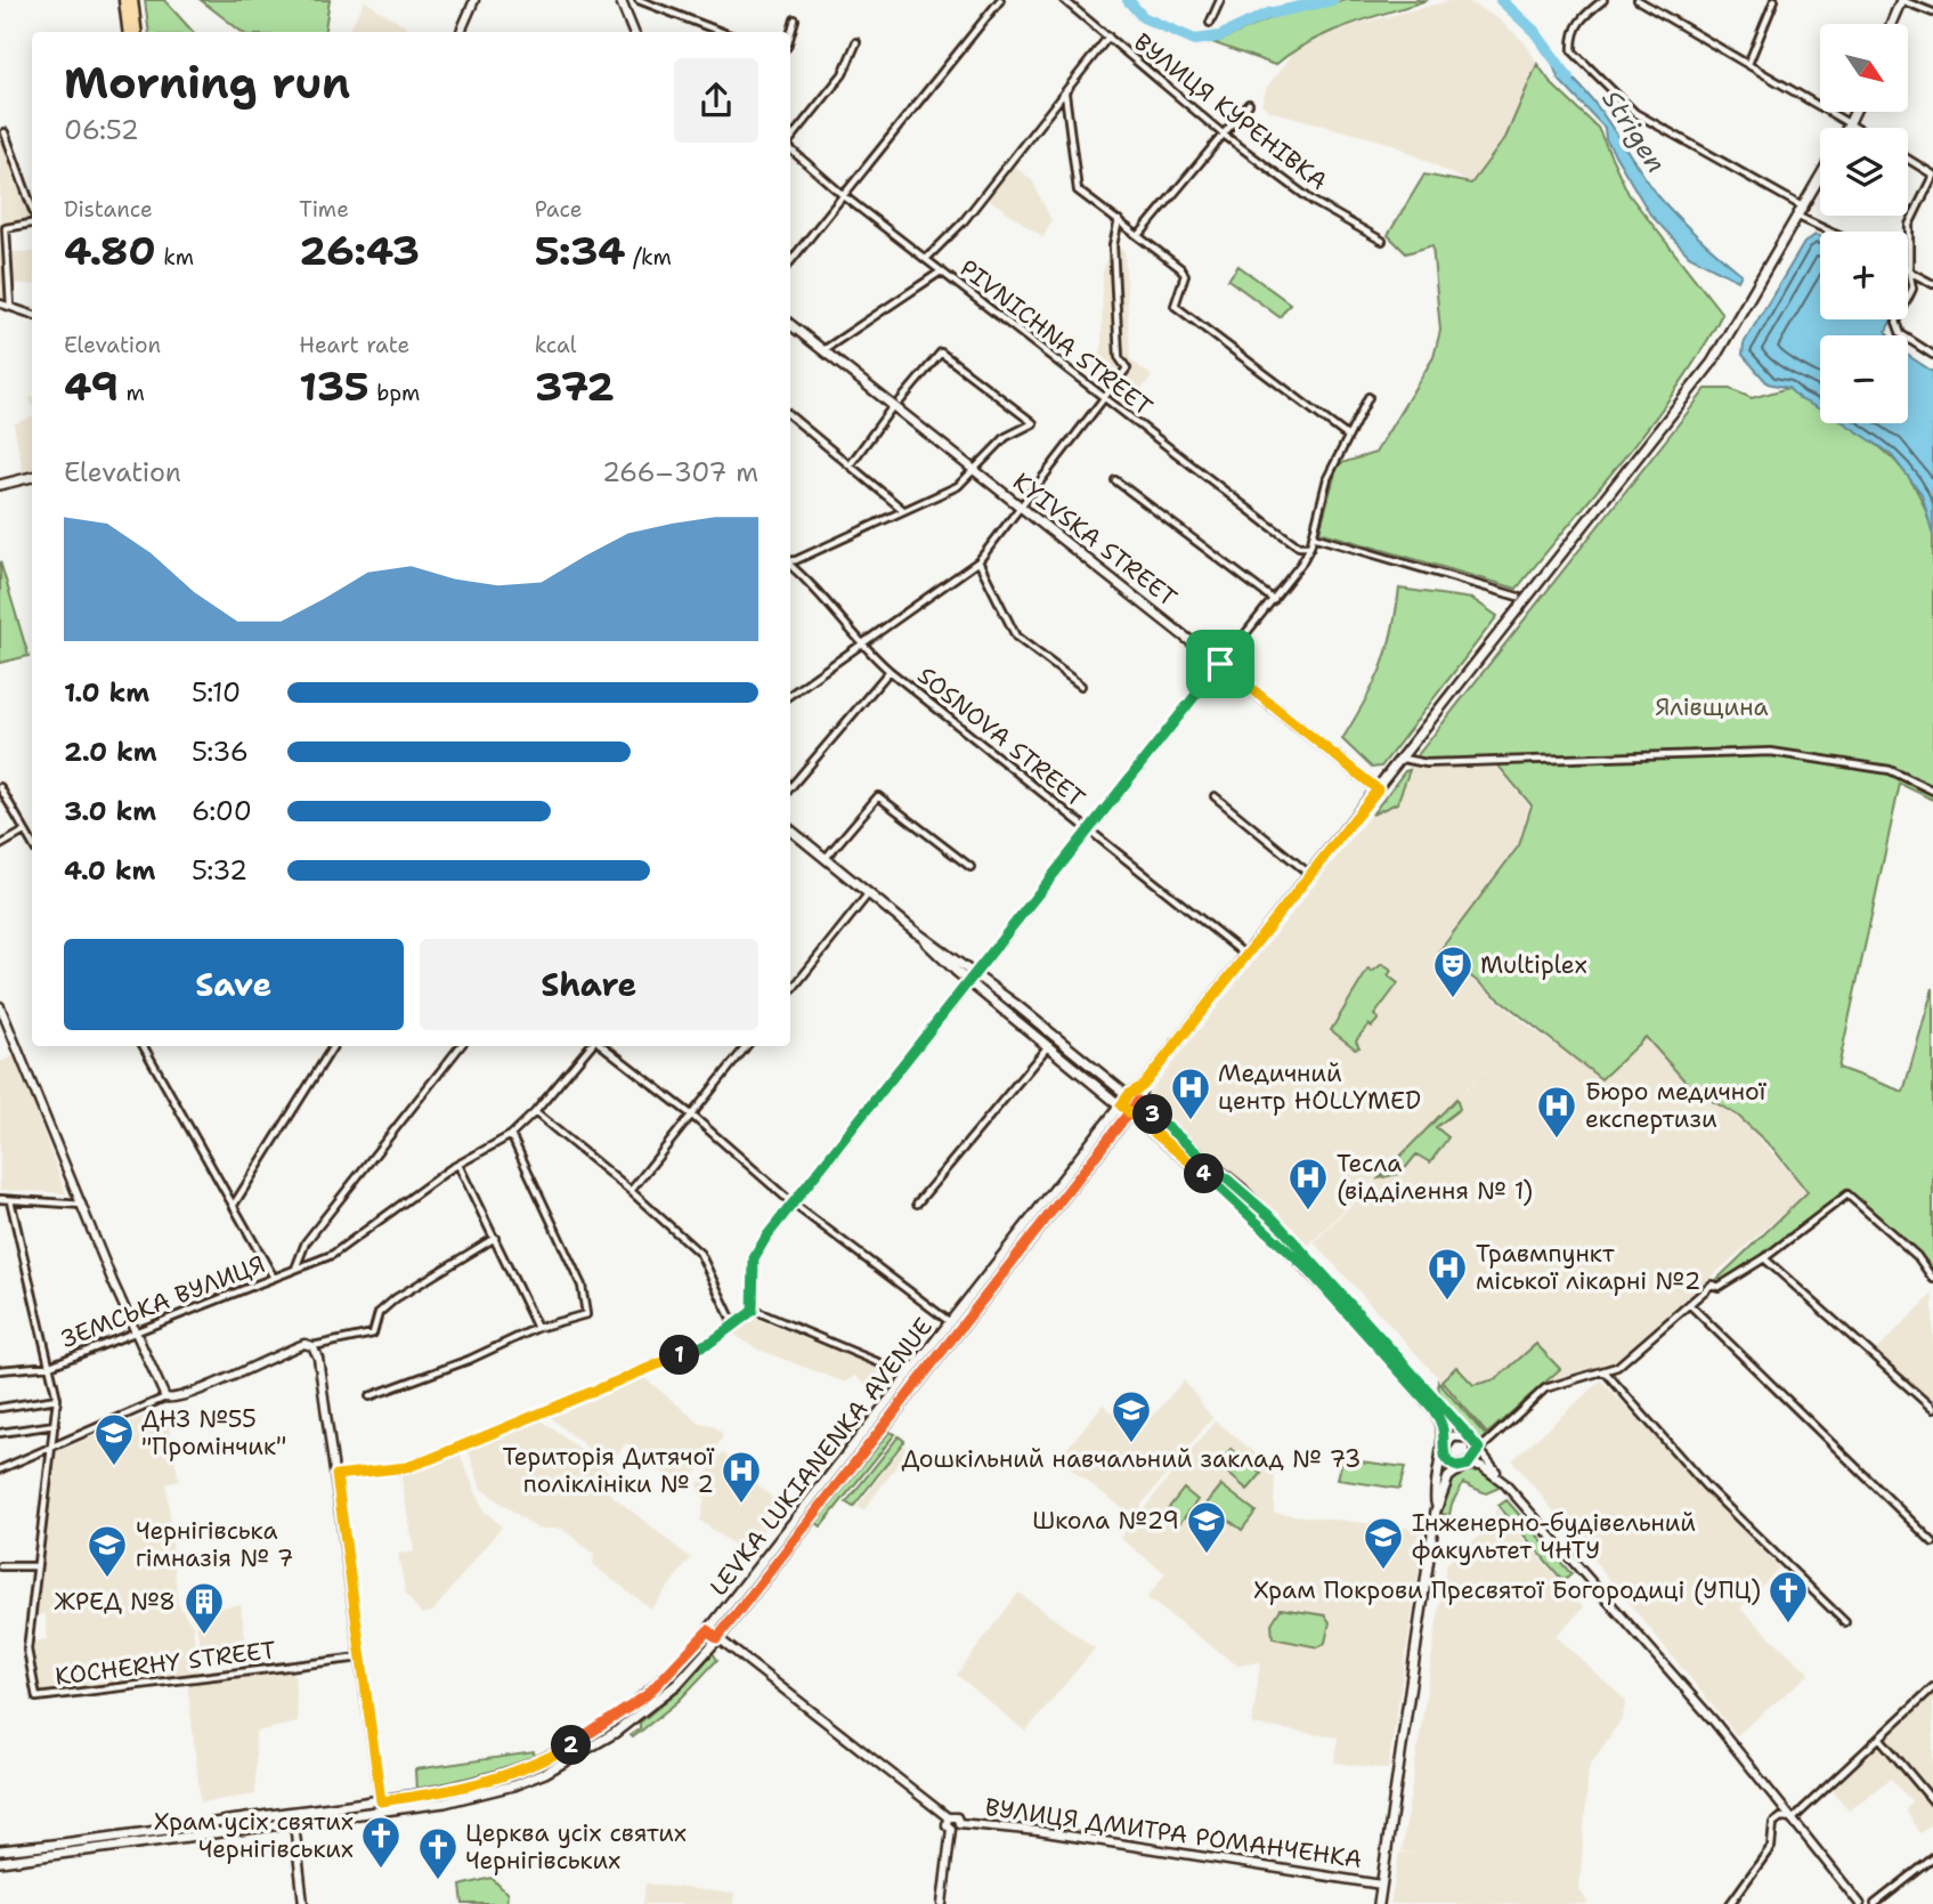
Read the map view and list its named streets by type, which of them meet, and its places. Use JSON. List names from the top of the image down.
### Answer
{
  "streets": {
    "main road": ["KYIVSKA STREET", "LEVKA LUKIANENKA AVENUE"],
    "street": [
      "ВУЛИЦЯ КУРЕНІВКА",
      "PIVNICHNA STREET",
      "SOSNOVA STREET",
      "ЗЕМСЬКА ВУЛИЦЯ",
      "KOCHERHY STREET",
      "ВУЛИЦЯ ДМИТРА РОМАНЧЕНКА"
    ]
  },
  "crossings": [
    ["KYIVSKA STREET", "LEVKA LUKIANENKA AVENUE"],
    ["SOSNOVA STREET", "LEVKA LUKIANENKA AVENUE"],
    ["ЗЕМСЬКА ВУЛИЦЯ", "KOCHERHY STREET"]
  ],
  "water": ["Strigen"],
  "parks": ["Ялівщина"],
  "places": {
    "theatre": ["Multiplex"],
    "hospital": [
      "Медичний центр HOLLYMED",
      "Бюро медичної експертизи",
      "Тесла (відділення № 1)",
      "Травмпункт міської лікарні №2",
      "Територія Дитячої поліклініки № 2"
    ],
    "school or university": [
      "Дошкільний навчальний заклад № 73",
      "ДНЗ №55 \"Промінчик\"",
      "Школа №29",
      "Інженерно-будівельний факультет ЧНТУ",
      "Чернігівська гімназія № 7"
    ],
    "church": ["Храм Покрови Пресвятої Богородиці (УПЦ)", "Храм усіх святих Чернігівських", "Церква усіх святих Чернігівських"],
    "building": ["ЖРЕД №8"]
  },
  "north": "bottom right",
  "page": {
    "map_buttons": ["+", "−"],
    "heading": ["Morning run", "06:52"],
    "stats": [
      ["Distance", "4.80 km"],
      ["Time", "26:43"],
      ["Pace", "5:34 /km"],
      ["Elevation", "49 m"],
      ["Heart rate", "135 bpm"],
      ["kcal", "372"]
    ],
    "chart": ["Elevation", "266–307 m"],
    "list": [
      {
        "name": "1.0 km",
        "note": "5:10"
      },
      {
        "name": "2.0 km",
        "note": "5:36"
      },
      {
        "name": "3.0 km",
        "note": "6:00"
      },
      {
        "name": "4.0 km",
        "note": "5:32"
      }
    ],
    "buttons": ["Save", "Share"],
    "pins": [
      "3",
      "4",
      "1",
      "2"
    ]
  }
}
